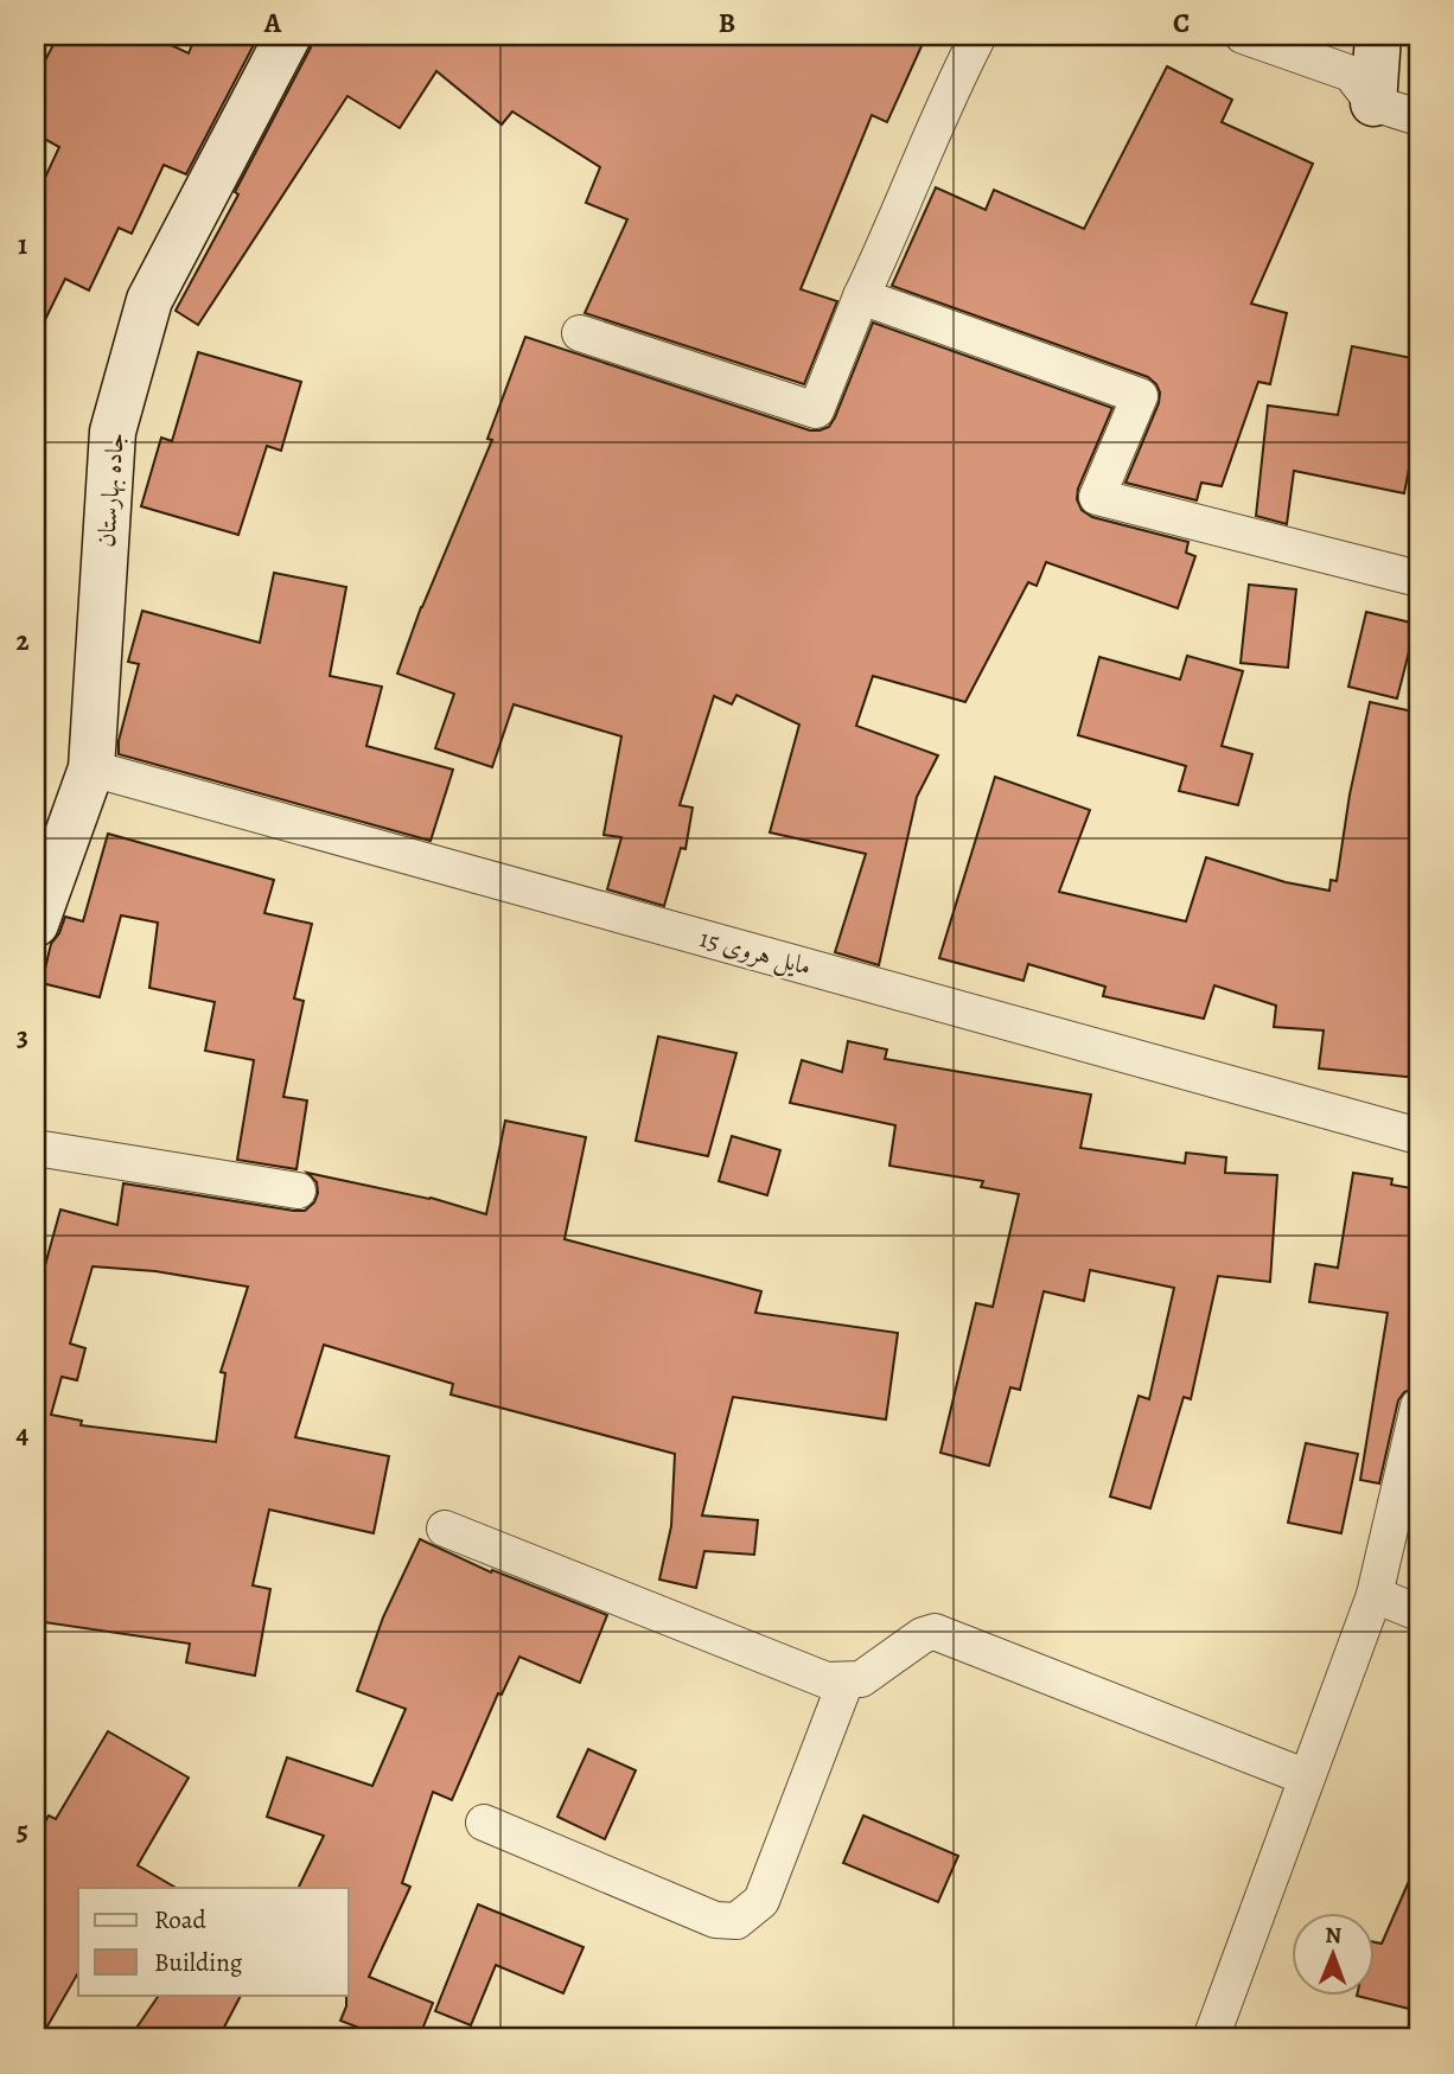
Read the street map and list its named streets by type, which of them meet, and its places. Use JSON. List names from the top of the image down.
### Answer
{
  "streets": {
    "street": ["جاده بهارستان", "مایل هروی 15"]
  },
  "crossings": [
    ["جاده بهارستان", "مایل هروی 15"]
  ],
  "legend": ["Road", "Building"],
  "north": "top",
  "grid": {
    "columns": ["A", "B", "C"],
    "rows": [
      "1",
      "2",
      "3",
      "4",
      "5"
    ]
  }
}
